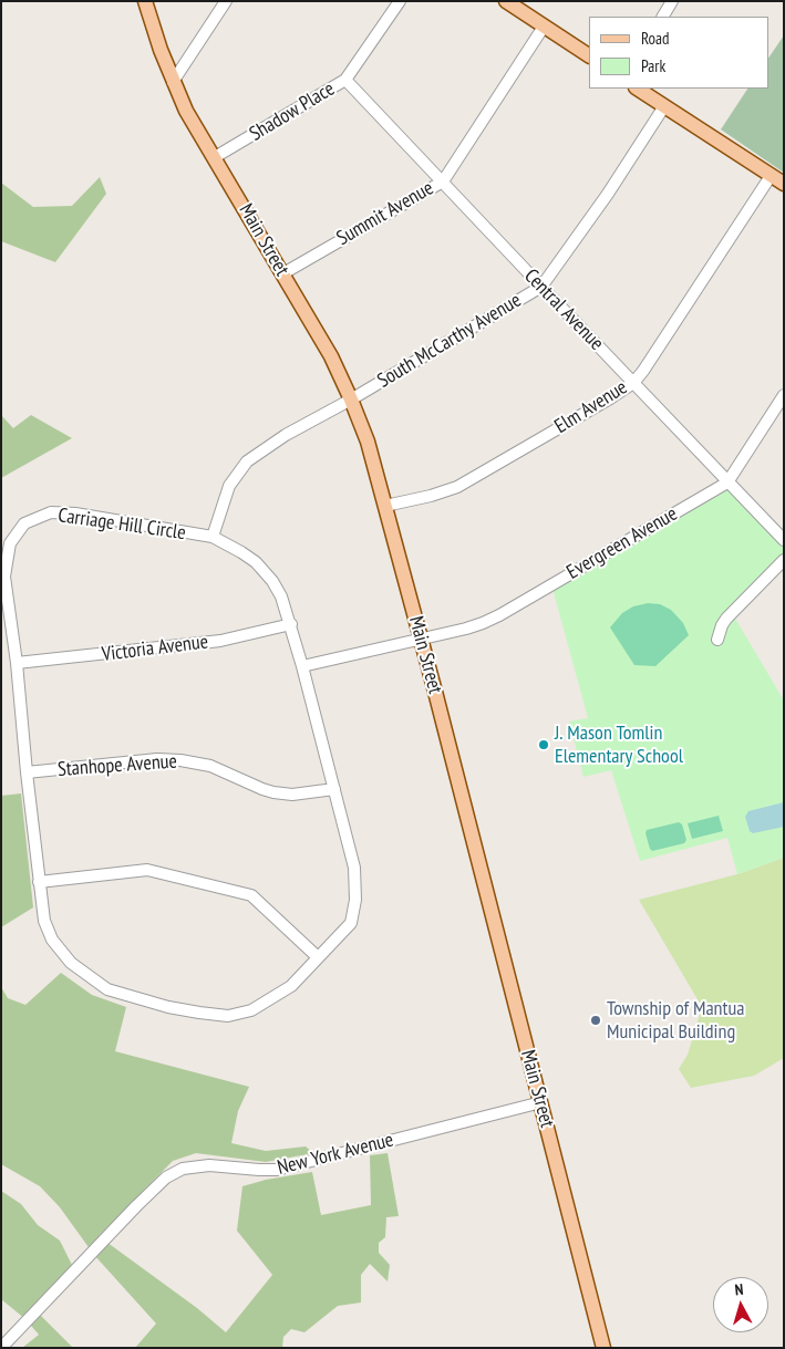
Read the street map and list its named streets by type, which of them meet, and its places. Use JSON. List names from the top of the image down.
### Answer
{
  "streets": {
    "main road": ["Main Street"],
    "street": [
      "Shadow Place",
      "Summit Avenue",
      "Central Avenue",
      "South McCarthy Avenue",
      "Elm Avenue",
      "Carriage Hill Circle",
      "Evergreen Avenue",
      "Victoria Avenue",
      "Stanhope Avenue",
      "New York Avenue"
    ]
  },
  "crossings": [
    ["Shadow Place", "Main Street"],
    ["Shadow Place", "Central Avenue"],
    ["Summit Avenue", "Main Street"],
    ["Summit Avenue", "Central Avenue"],
    ["Main Street", "South McCarthy Avenue"],
    ["Main Street", "Elm Avenue"],
    ["Main Street", "Evergreen Avenue"],
    ["Main Street", "New York Avenue"],
    ["Central Avenue", "South McCarthy Avenue"],
    ["Central Avenue", "Elm Avenue"],
    ["Central Avenue", "Evergreen Avenue"],
    ["South McCarthy Avenue", "Carriage Hill Circle"],
    ["Carriage Hill Circle", "Evergreen Avenue"],
    ["Carriage Hill Circle", "Victoria Avenue"],
    ["Carriage Hill Circle", "Stanhope Avenue"]
  ],
  "places": ["J. Mason Tomlin Elementary School", "Township of Mantua Municipal Building"],
  "legend": ["Road", "Park"],
  "north": "top"
}
